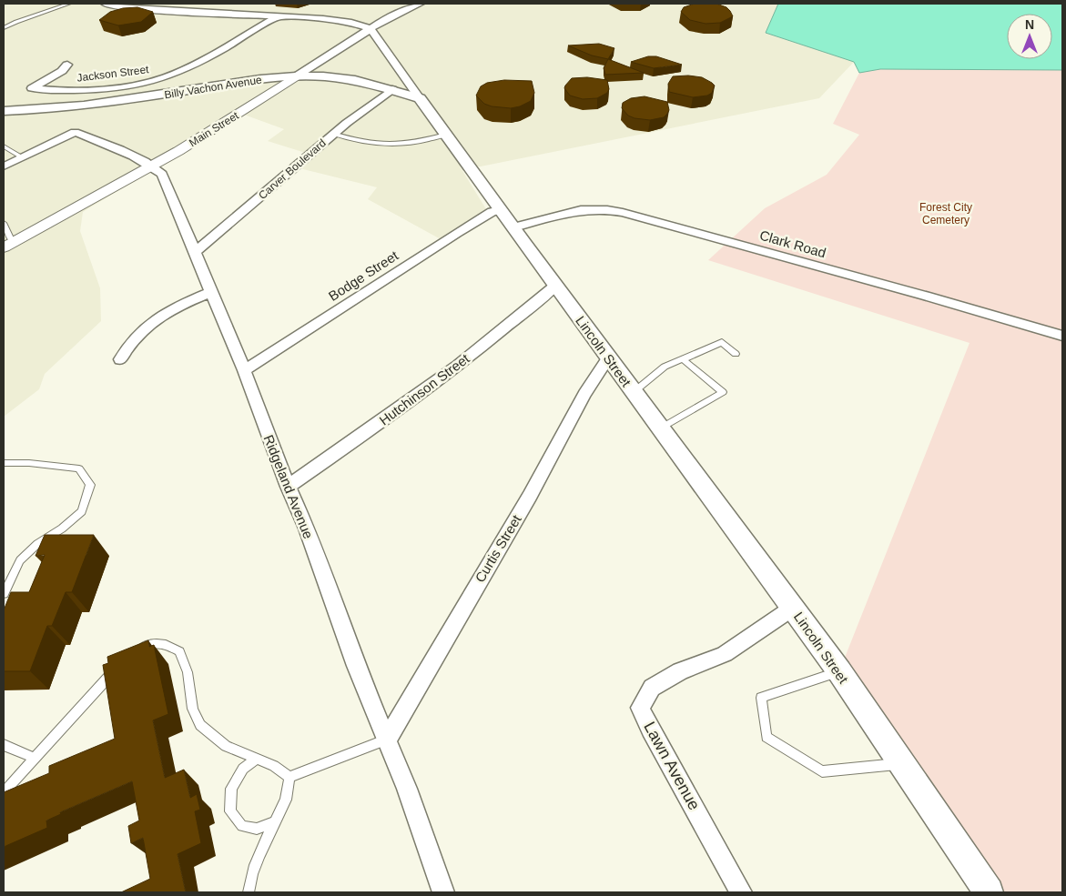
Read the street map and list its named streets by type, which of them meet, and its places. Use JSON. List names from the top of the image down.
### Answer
{
  "streets": {
    "main road": ["Billy Vachon Avenue", "Lincoln Street"],
    "street": [
      "Jackson Street",
      "Main Street",
      "Carver Boulevard",
      "Clark Road",
      "Bodge Street",
      "Hutchinson Street",
      "Ridgeland Avenue",
      "Curtis Street",
      "Lawn Avenue"
    ]
  },
  "crossings": [
    ["Billy Vachon Avenue", "Main Street"],
    ["Billy Vachon Avenue", "Carver Boulevard"],
    ["Billy Vachon Avenue", "Lincoln Street"],
    ["Main Street", "Lincoln Street"],
    ["Main Street", "Ridgeland Avenue"],
    ["Carver Boulevard", "Ridgeland Avenue"],
    ["Clark Road", "Lincoln Street"],
    ["Bodge Street", "Lincoln Street"],
    ["Bodge Street", "Ridgeland Avenue"],
    ["Lincoln Street", "Hutchinson Street"],
    ["Lincoln Street", "Curtis Street"],
    ["Lincoln Street", "Lawn Avenue"],
    ["Hutchinson Street", "Ridgeland Avenue"],
    ["Ridgeland Avenue", "Curtis Street"]
  ],
  "parks": ["Forest City Cemetery"],
  "north": "top"
}
